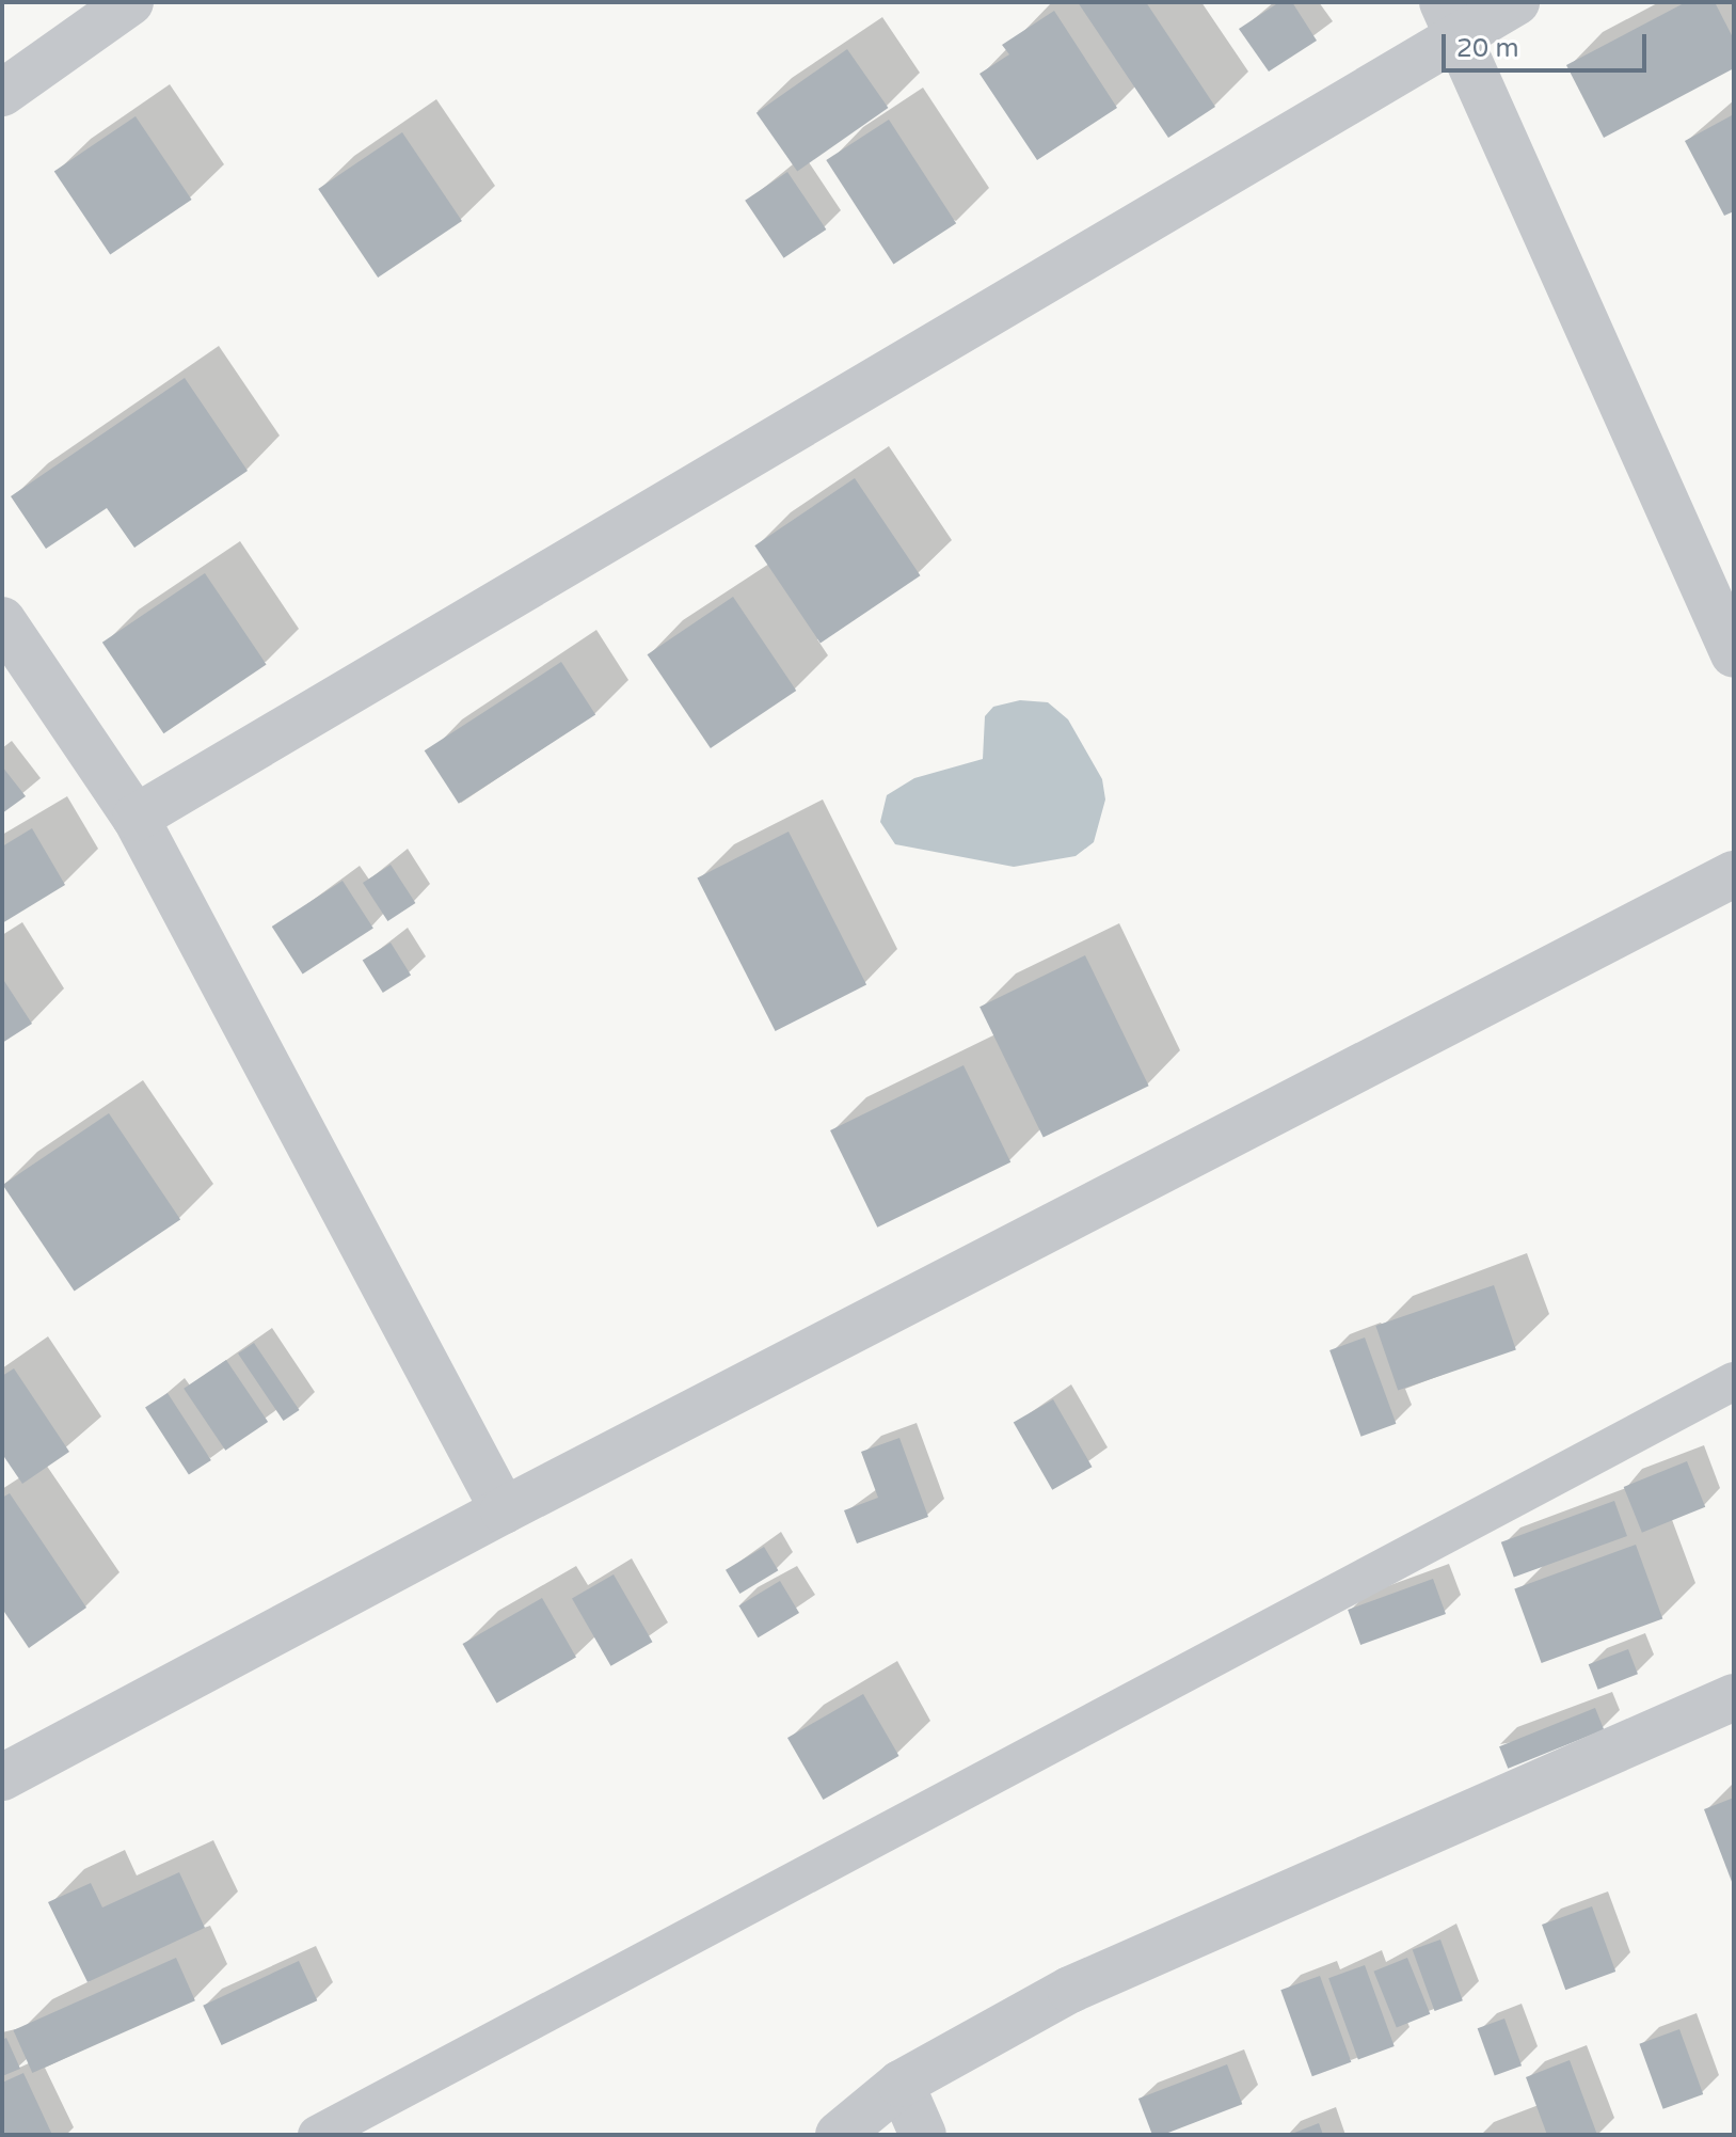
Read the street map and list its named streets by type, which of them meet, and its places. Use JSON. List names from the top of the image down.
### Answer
{
  "scale_bar": "20 m"
}
